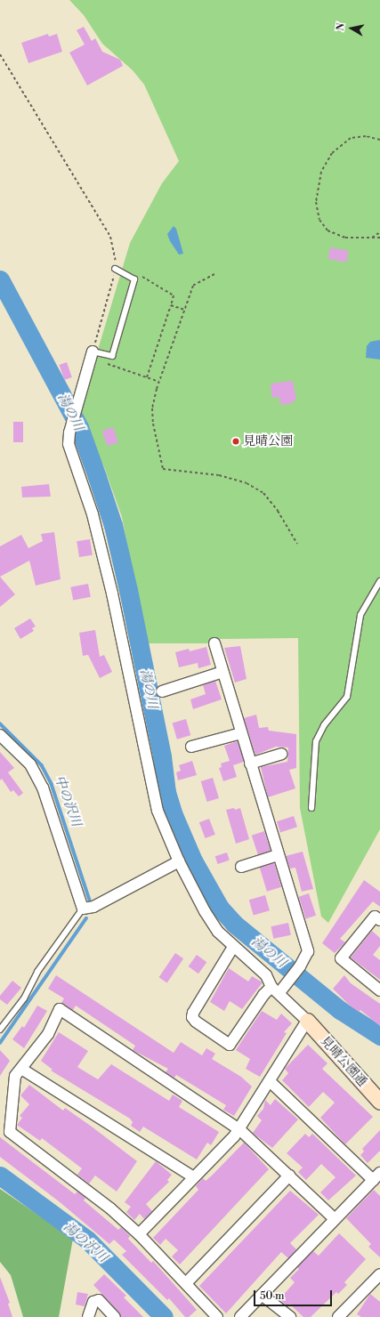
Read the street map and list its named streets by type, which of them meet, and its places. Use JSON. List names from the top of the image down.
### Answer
{
  "streets": {
    "street": ["見晴公園通"]
  },
  "water": ["湯の川", "中の沢川", "湯の沢川"],
  "places": ["見晴公園"],
  "scale_bar": "50 m",
  "north": "left"
}
